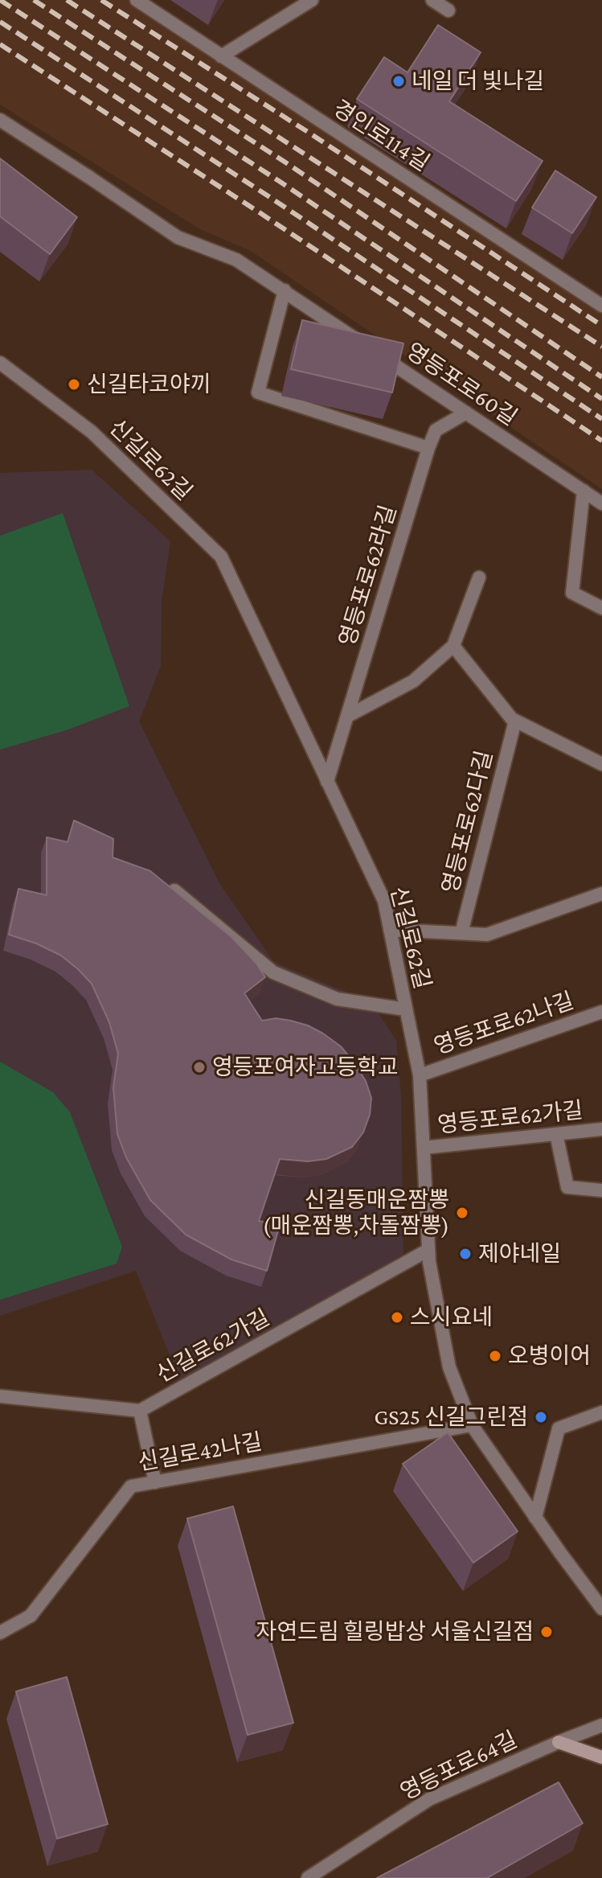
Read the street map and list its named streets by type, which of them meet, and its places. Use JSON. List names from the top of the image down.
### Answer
{
  "streets": {
    "street": [
      "경인로114길",
      "영등포로60길",
      "신길로62길",
      "영등포로62라길",
      "영등포로62다길",
      "영등포로62나길",
      "영등포로62가길",
      "신길로62가길",
      "신길로42나길",
      "영등포로64길"
    ]
  },
  "crossings": [
    ["영등포로60길", "영등포로62라길"],
    ["신길로62길", "영등포로62라길"],
    ["신길로62길", "영등포로62나길"],
    ["신길로62길", "영등포로62가길"],
    ["신길로62길", "신길로62가길"],
    ["신길로62길", "신길로42나길"]
  ],
  "places": [
    "네일 더 빛나길",
    "신길타코야끼",
    "영등포여자고등학교",
    "신길동매운짬뽕 (매운짬뽕,차돌짬뽕)",
    "제야네일",
    "스시요네",
    "오병이어",
    "GS25 신길그린점",
    "자연드림 힐링밥상 서울신길점"
  ]
}
